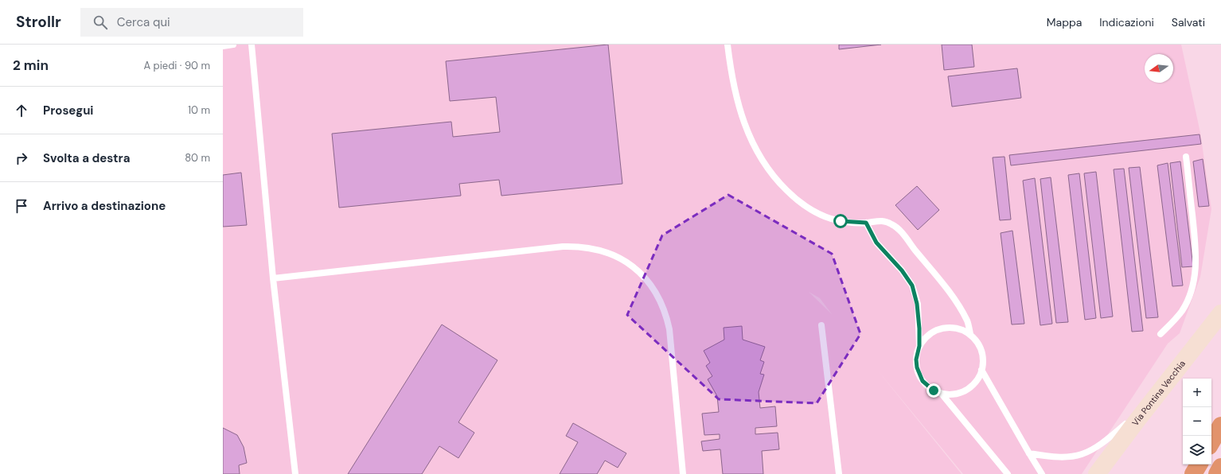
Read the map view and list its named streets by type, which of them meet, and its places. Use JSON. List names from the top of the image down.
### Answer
{
  "streets": {
    "street": ["Via Pontina Vecchia"]
  },
  "north": "left",
  "page": {
    "header": "Strollr",
    "search": "Cerca qui",
    "nav": ["Mappa", "Indicazioni", "Salvati"],
    "heading": ["2 min", "A piedi · 90 m"],
    "list": [
      ["Prosegui", "10 m"],
      ["Svolta a destra", "80 m"],
      "Arrivo a destinazione"
    ],
    "map_buttons": ["+", "−"]
  }
}
